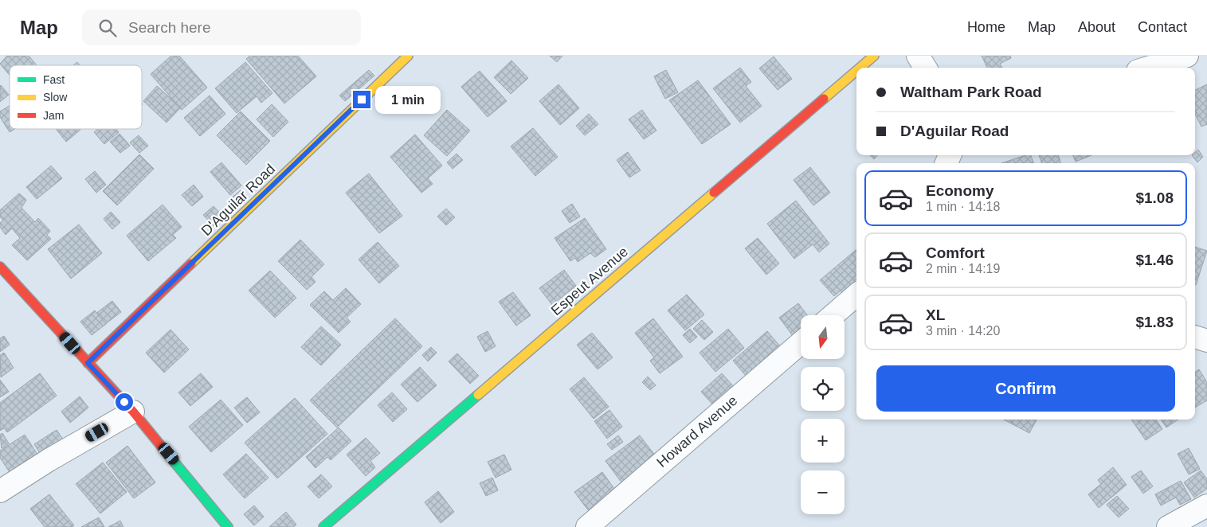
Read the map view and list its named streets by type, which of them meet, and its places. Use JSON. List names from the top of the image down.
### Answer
{
  "streets": {
    "street": ["D'Aguilar Road", "Espeut Avenue", "Howard Avenue"]
  },
  "legend": ["Fast", "Slow", "Jam"],
  "north": "bottom",
  "page": {
    "header": "Map",
    "search": "Search here",
    "nav": [
      "Home",
      "Map",
      "About",
      "Contact"
    ],
    "banner": ["Waltham Park Road", "D'Aguilar Road"],
    "bubble": "1 min",
    "list": [
      {
        "name": "Economy",
        "note": "1 min · 14:18",
        "value": "$1.08"
      },
      {
        "name": "Comfort",
        "note": "2 min · 14:19",
        "value": "$1.46"
      },
      {
        "name": "XL",
        "note": "3 min · 14:20",
        "value": "$1.83"
      }
    ],
    "map_buttons": ["+", "−"],
    "buttons": "Confirm"
  }
}
